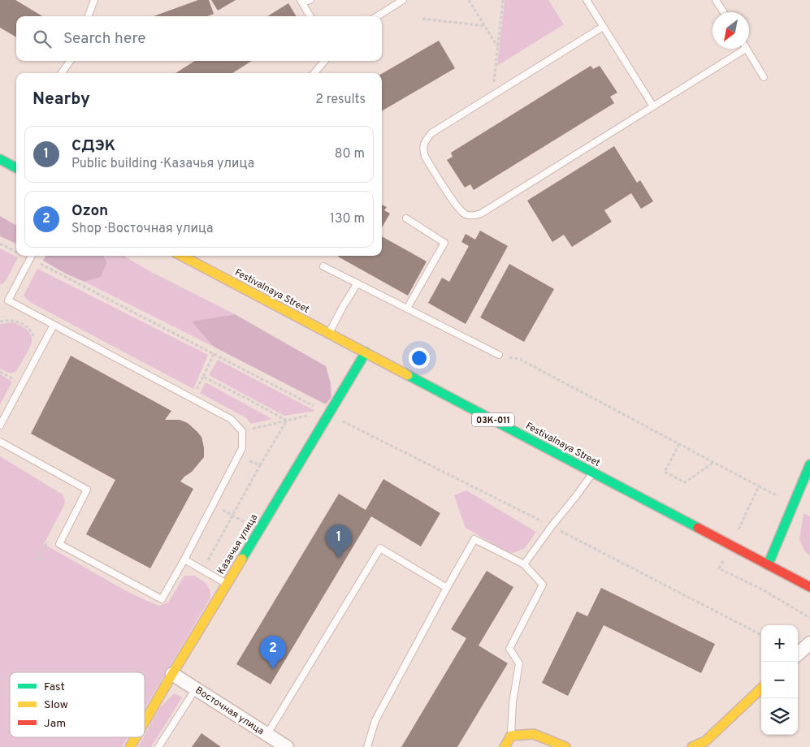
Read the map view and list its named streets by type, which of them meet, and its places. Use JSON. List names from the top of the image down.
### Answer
{
  "streets": {
    "street": [
      "Festivalnaya Street",
      "03К-011",
      "Казачья улица",
      "Восточная улица"
    ]
  },
  "crossings": [
    ["Festivalnaya Street", "Казачья улица"],
    ["Казачья улица", "Восточная улица"]
  ],
  "legend": ["Fast", "Slow", "Jam"],
  "north": "bottom left",
  "page": {
    "search": "Search here",
    "heading": ["Nearby", "2 results"],
    "list": [
      {
        "mark": "1",
        "name": "СДЭК",
        "note": "Public building · Казачья улица",
        "value": "80 m"
      },
      {
        "mark": "2",
        "name": "Ozon",
        "note": "Shop · Восточная улица",
        "value": "130 m"
      }
    ],
    "pins": ["1", "2"],
    "map_buttons": ["+", "−"]
  }
}
